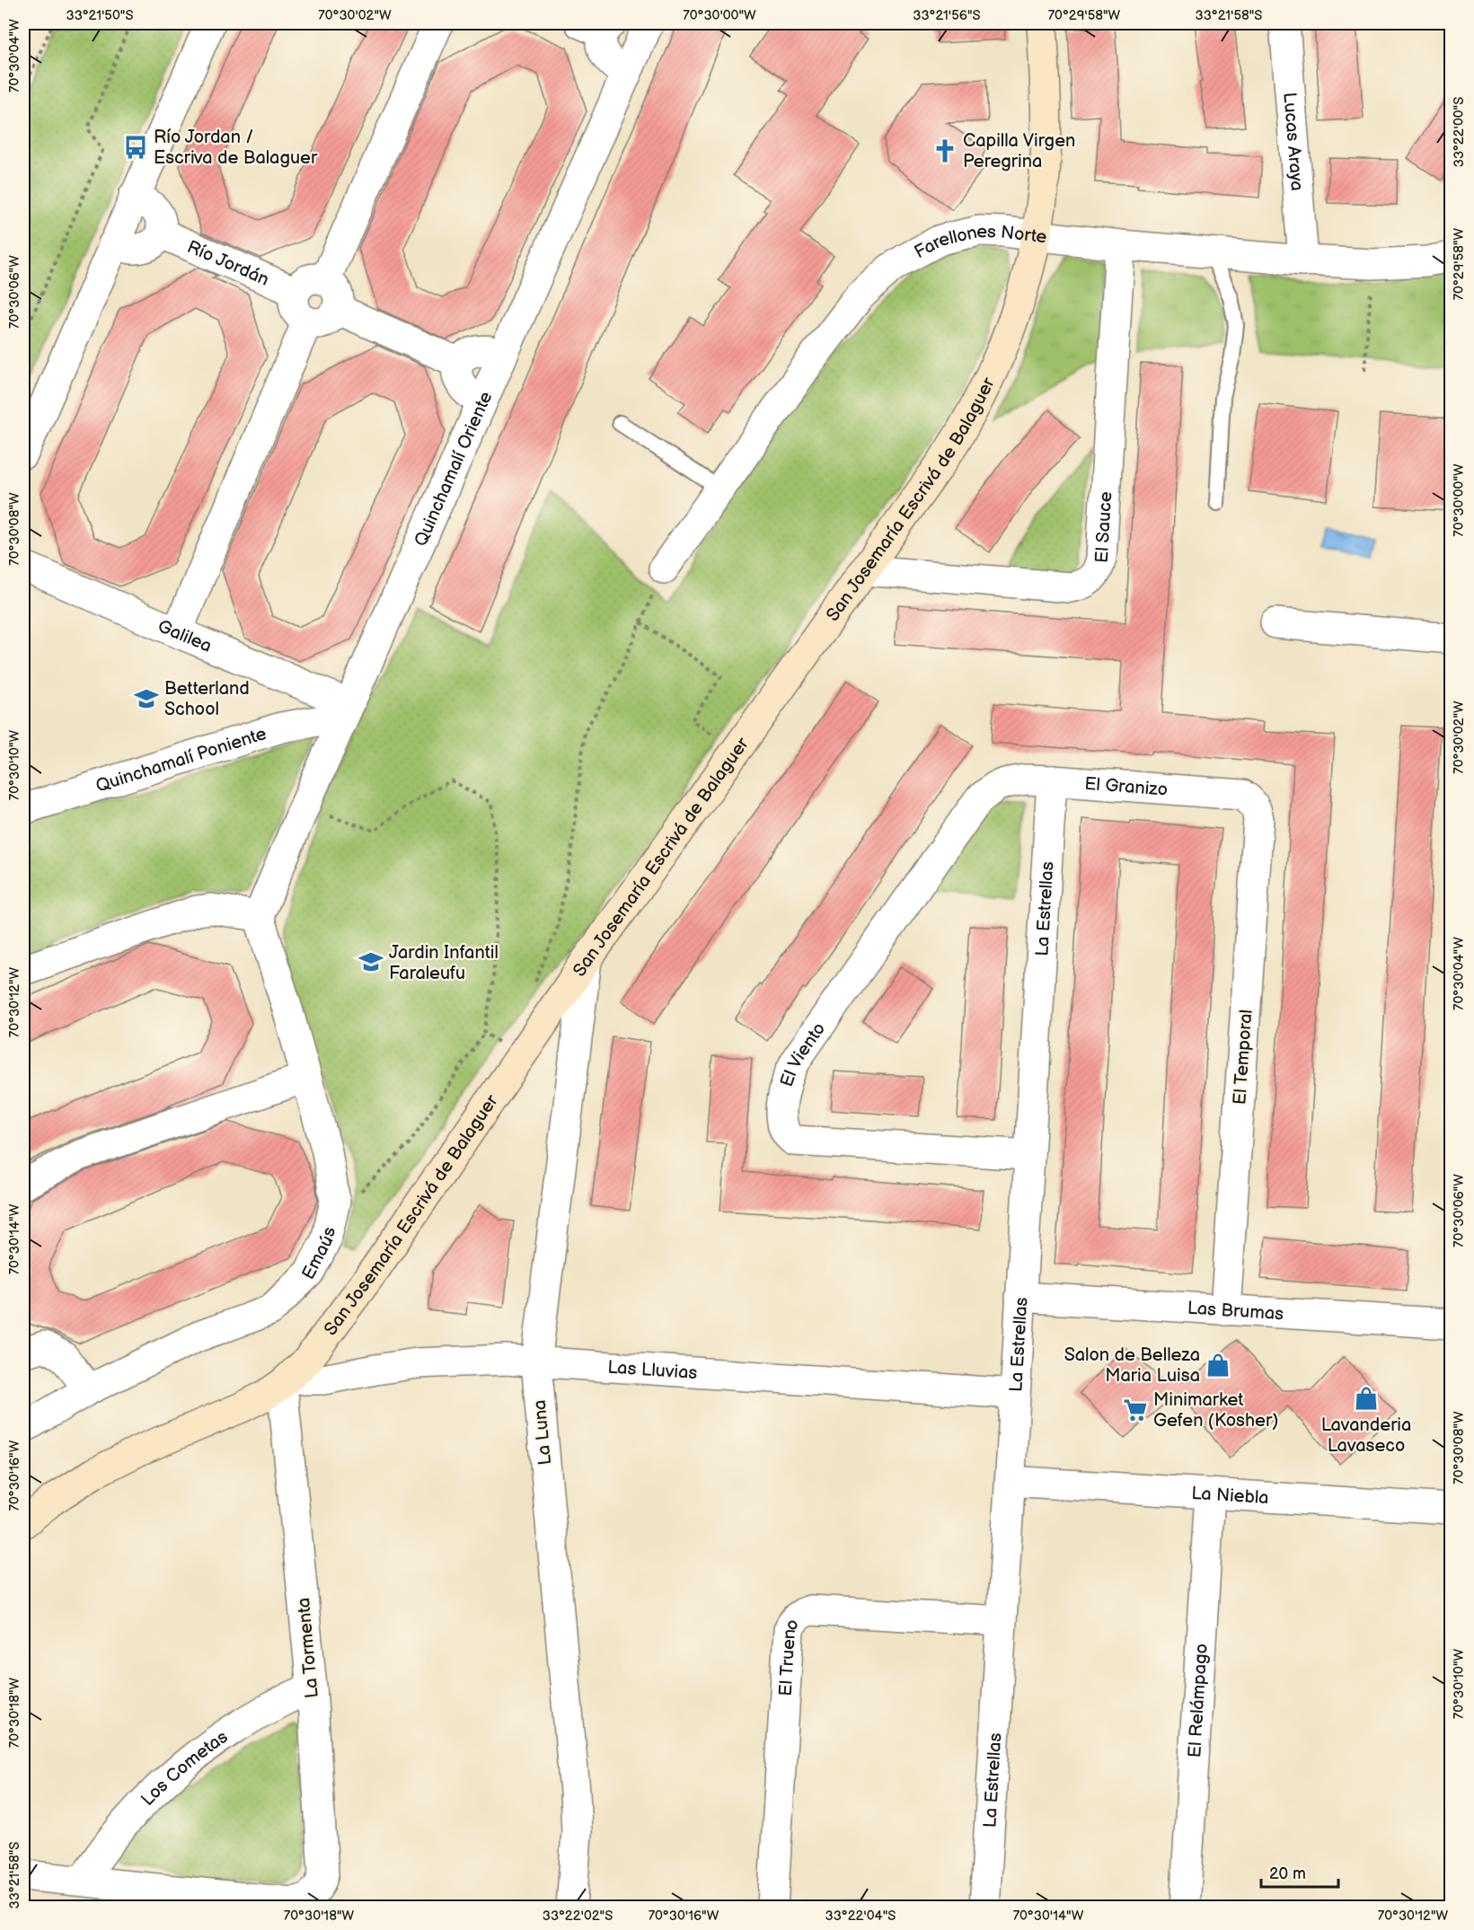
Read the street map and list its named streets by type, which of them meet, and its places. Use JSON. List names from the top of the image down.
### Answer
{
  "streets": {
    "street": [
      "Lucas Araya",
      "Farellones Norte",
      "Río Jordán",
      "Quinchamalí Oriente",
      "San Josemaría Escrivá de Balaguer",
      "El Sauce",
      "Galilea",
      "Quinchamalí Poniente",
      "El Granizo",
      "La Estrellas",
      "El Viento",
      "El Temporal",
      "Emaús",
      "Las Brumas",
      "Las Lluvias",
      "La Luna",
      "La Niebla",
      "La Tormenta",
      "El Trueno",
      "El Relámpago",
      "Los Cometas"
    ]
  },
  "crossings": [
    ["Lucas Araya", "Farellones Norte"],
    ["Farellones Norte", "San Josemaría Escrivá de Balaguer"],
    ["Farellones Norte", "El Sauce"],
    ["Quinchamalí Oriente", "Galilea"],
    ["Quinchamalí Oriente", "Quinchamalí Poniente"],
    ["Quinchamalí Oriente", "Emaús"],
    ["San Josemaría Escrivá de Balaguer", "El Sauce"],
    ["San Josemaría Escrivá de Balaguer", "Las Lluvias"],
    ["San Josemaría Escrivá de Balaguer", "La Luna"],
    ["San Josemaría Escrivá de Balaguer", "La Tormenta"],
    ["Galilea", "Quinchamalí Poniente"],
    ["El Granizo", "La Estrellas"],
    ["El Granizo", "El Viento"],
    ["El Granizo", "El Temporal"],
    ["La Estrellas", "El Viento"],
    ["La Estrellas", "Las Brumas"],
    ["La Estrellas", "Las Lluvias"],
    ["La Estrellas", "La Niebla"],
    ["La Estrellas", "El Trueno"],
    ["El Temporal", "Las Brumas"],
    ["Las Lluvias", "La Luna"],
    ["Las Lluvias", "La Tormenta"],
    ["La Niebla", "El Relámpago"],
    ["La Tormenta", "Los Cometas"]
  ],
  "places": {
    "bus stop": ["Río Jordan / Escriva de Balaguer"],
    "church": ["Capilla Virgen Peregrina"],
    "school or university": ["Betterland School", "Jardin Infantil Faraleufu"],
    "shop": ["Salon de Belleza Maria Luisa", "Lavanderia Lavaseco"],
    "supermarket": ["Minimarket Gefen (Kosher)"]
  },
  "scale_bar": "20 m",
  "coordinates": [
    "33°21'50\"S",
    "70°30'02\"W",
    "70°30'00\"W",
    "33°21'56\"S",
    "70°29'58\"W",
    "33°21'58\"S",
    "70°30'04\"W",
    "33°22'00\"S",
    "70°30'06\"W",
    "70°30'08\"W",
    "70°30'10\"W",
    "70°30'12\"W",
    "70°30'14\"W",
    "70°30'16\"W",
    "70°30'18\"W",
    "33°22'02\"S",
    "33°22'04\"S"
  ]
}
